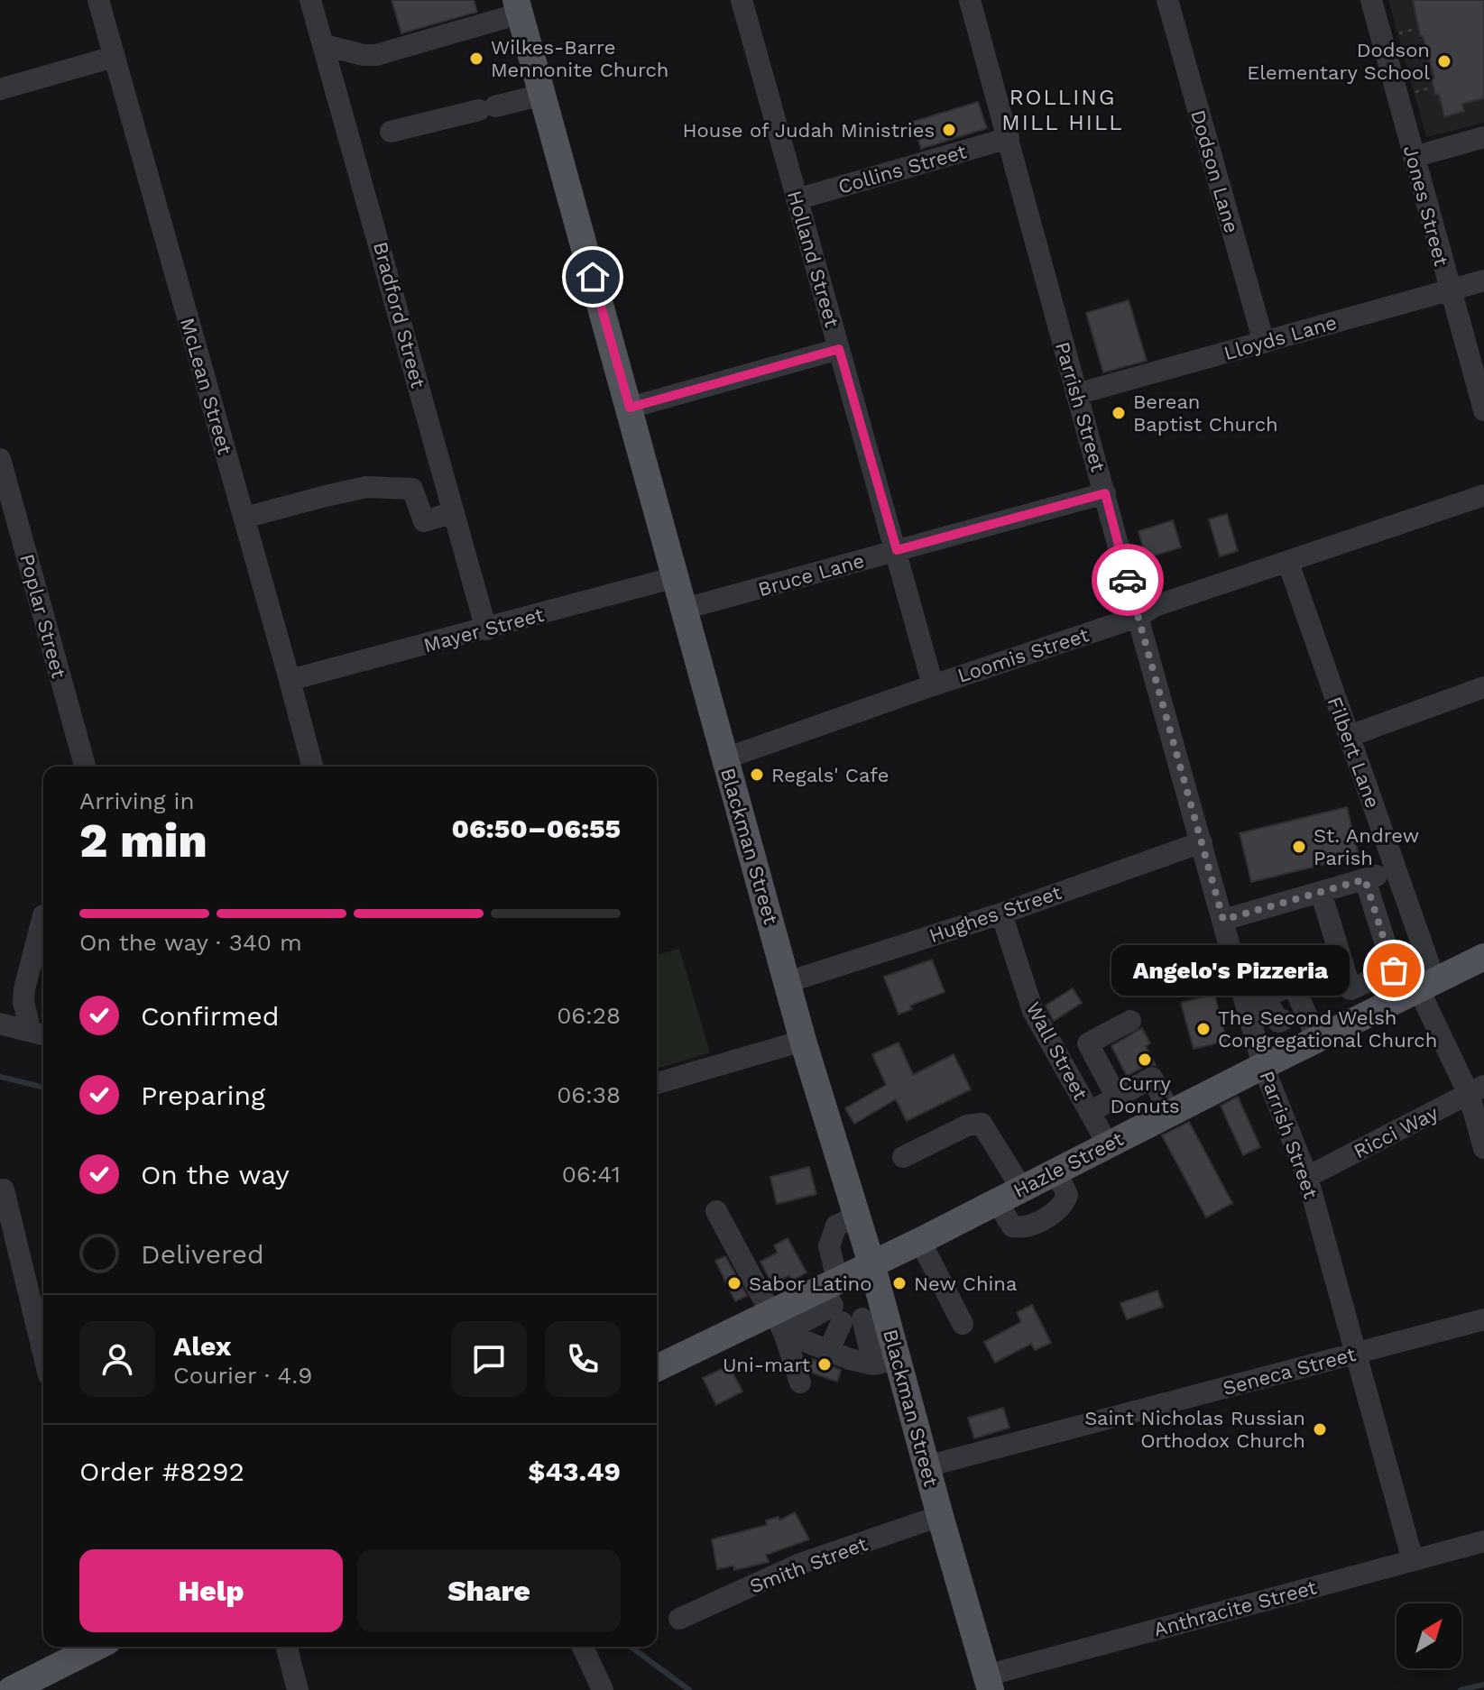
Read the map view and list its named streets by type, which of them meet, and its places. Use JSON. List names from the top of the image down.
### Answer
{
  "streets": {
    "main road": ["Blackman Street", "Hazle Street"],
    "street": [
      "Collins Street",
      "Dodson Lane",
      "Jones Street",
      "Holland Street",
      "Bradford Street",
      "Lloyds Lane",
      "McLean Street",
      "Parrish Street",
      "Bruce Lane",
      "Poplar Street",
      "Mayer Street",
      "Loomis Street",
      "Filbert Lane",
      "Hughes Street",
      "Wall Street",
      "Ricci Way",
      "Seneca Street",
      "Smith Street",
      "Anthracite Street"
    ]
  },
  "crossings": [
    ["Collins Street", "Holland Street"],
    ["Collins Street", "Parrish Street"],
    ["Dodson Lane", "Lloyds Lane"],
    ["Jones Street", "Lloyds Lane"],
    ["Holland Street", "Bruce Lane"],
    ["Holland Street", "Loomis Street"],
    ["Bradford Street", "Mayer Street"],
    ["Lloyds Lane", "Parrish Street"],
    ["McLean Street", "Mayer Street"],
    ["Parrish Street", "Bruce Lane"],
    ["Parrish Street", "Loomis Street"],
    ["Parrish Street", "Hughes Street"],
    ["Parrish Street", "Ricci Way"],
    ["Parrish Street", "Hazle Street"],
    ["Parrish Street", "Seneca Street"],
    ["Parrish Street", "Anthracite Street"],
    ["Bruce Lane", "Blackman Street"],
    ["Mayer Street", "Blackman Street"],
    ["Loomis Street", "Filbert Lane"],
    ["Loomis Street", "Blackman Street"],
    ["Filbert Lane", "Ricci Way"],
    ["Filbert Lane", "Hazle Street"],
    ["Blackman Street", "Hughes Street"],
    ["Blackman Street", "Hazle Street"],
    ["Blackman Street", "Seneca Street"],
    ["Blackman Street", "Smith Street"],
    ["Blackman Street", "Anthracite Street"],
    ["Hughes Street", "Wall Street"],
    ["Wall Street", "Hazle Street"]
  ],
  "districts": ["ROLLING MILL HILL"],
  "places": [
    "Wilkes-Barre Mennonite Church",
    "Dodson Elementary School",
    "House of Judah Ministries",
    "Berean Baptist Church",
    "Regals' Cafe",
    "St. Andrew Parish",
    "Angelo's Pizzeria",
    "The Second Welsh Congregational Church",
    "Curry Donuts",
    "Sabor Latino",
    "New China",
    "Uni-mart",
    "Saint Nicholas Russian Orthodox Church"
  ],
  "north": "top right",
  "page": {
    "heading": ["2 min", "Arriving in", "06:50–06:55"],
    "panel": [
      "Alex",
      "Courier · 4.9",
      "Order #8292",
      "$43.49"
    ],
    "bar": "On the way · 340 m",
    "bubble": "Angelo's Pizzeria",
    "list": [
      ["Confirmed", "06:28"],
      ["Preparing", "06:38"],
      ["On the way", "06:41"],
      "Delivered"
    ],
    "buttons": ["Help", "Share"]
  }
}
